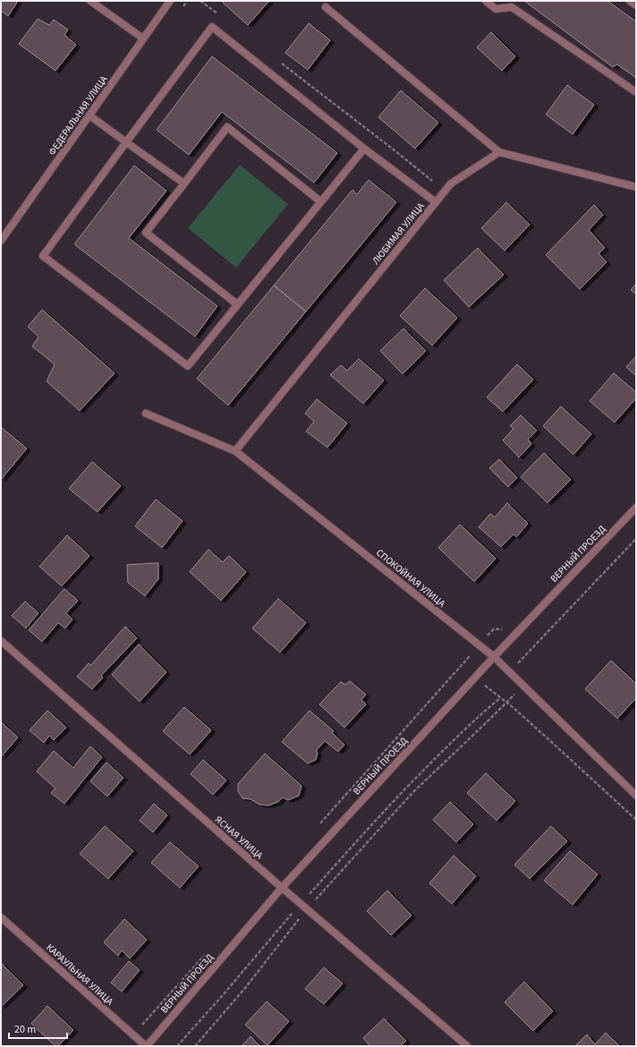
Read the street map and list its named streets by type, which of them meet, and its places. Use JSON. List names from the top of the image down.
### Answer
{
  "streets": {
    "street": [
      "ФЕДЕРАЛЬНАЯ УЛИЦА",
      "ЛЮБИМАЯ УЛИЦА",
      "ВЕРНЫЙ ПРОЕЗД",
      "СПОКОЙНАЯ УЛИЦА",
      "ЯСНАЯ УЛИЦА",
      "КАРАУЛЬНАЯ УЛИЦА"
    ]
  },
  "crossings": [
    ["ЛЮБИМАЯ УЛИЦА", "СПОКОЙНАЯ УЛИЦА"],
    ["ВЕРНЫЙ ПРОЕЗД", "СПОКОЙНАЯ УЛИЦА"],
    ["ВЕРНЫЙ ПРОЕЗД", "ЯСНАЯ УЛИЦА"],
    ["ВЕРНЫЙ ПРОЕЗД", "КАРАУЛЬНАЯ УЛИЦА"]
  ],
  "scale_bar": "20 m"
}
